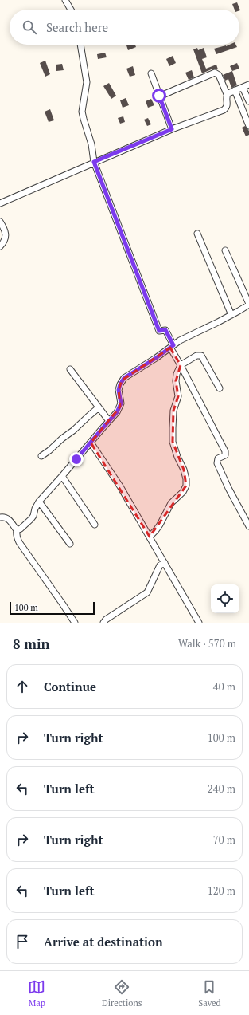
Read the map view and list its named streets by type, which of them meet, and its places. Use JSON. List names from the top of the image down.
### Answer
{
  "scale_bar": "100 m",
  "page": {
    "search": "Search here",
    "scale": "100 m",
    "heading": ["8 min", "Walk · 570 m"],
    "list": [
      ["Continue", "40 m"],
      ["Turn right", "100 m"],
      ["Turn left", "240 m"],
      ["Turn right", "70 m"],
      ["Turn left", "120 m"],
      "Arrive at destination"
    ],
    "nav": ["Map", "Directions", "Saved"]
  }
}
